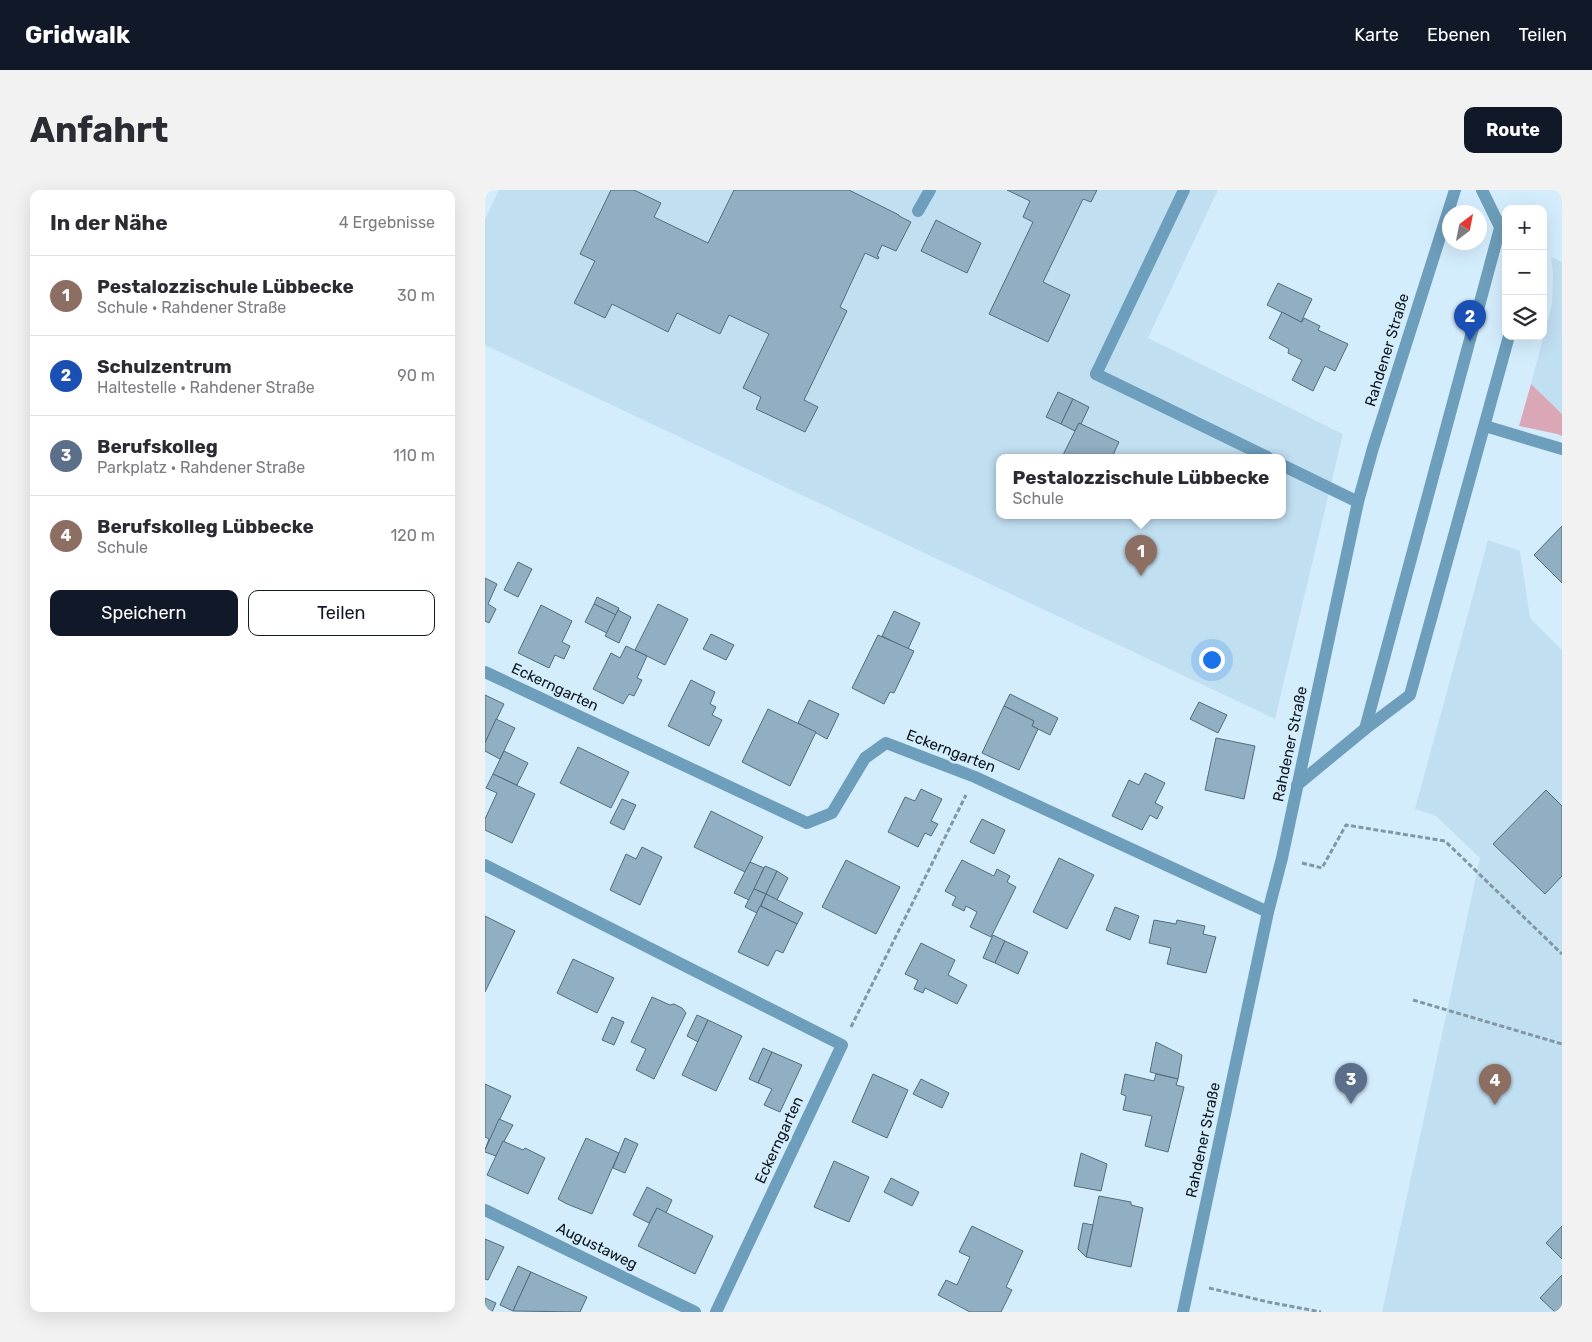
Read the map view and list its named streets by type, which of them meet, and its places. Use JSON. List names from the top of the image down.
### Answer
{
  "streets": {
    "street": ["Rahdener Straße", "Eckerngarten", "Augustaweg"]
  },
  "crossings": [
    ["Rahdener Straße", "Eckerngarten"]
  ],
  "north": "top right",
  "page": {
    "header": "Gridwalk",
    "nav": ["Karte", "Ebenen", "Teilen"],
    "buttons": [
      "Route",
      ["Speichern", "Teilen"]
    ],
    "title": "Anfahrt",
    "heading": ["In der Nähe", "4 Ergebnisse"],
    "map_buttons": ["+", "−"],
    "list": [
      {
        "mark": "1",
        "name": "Pestalozzischule Lübbecke",
        "note": "Schule · Rahdener Straße",
        "value": "30 m"
      },
      {
        "mark": "2",
        "name": "Schulzentrum",
        "note": "Haltestelle · Rahdener Straße",
        "value": "90 m"
      },
      {
        "mark": "3",
        "name": "Berufskolleg",
        "note": "Parkplatz · Rahdener Straße",
        "value": "110 m"
      },
      {
        "mark": "4",
        "name": "Berufskolleg Lübbecke",
        "note": "Schule",
        "value": "120 m"
      }
    ],
    "pins": [
      "2",
      "1",
      "3",
      "4"
    ],
    "popup": ["Pestalozzischule Lübbecke", "Schule"]
  }
}
